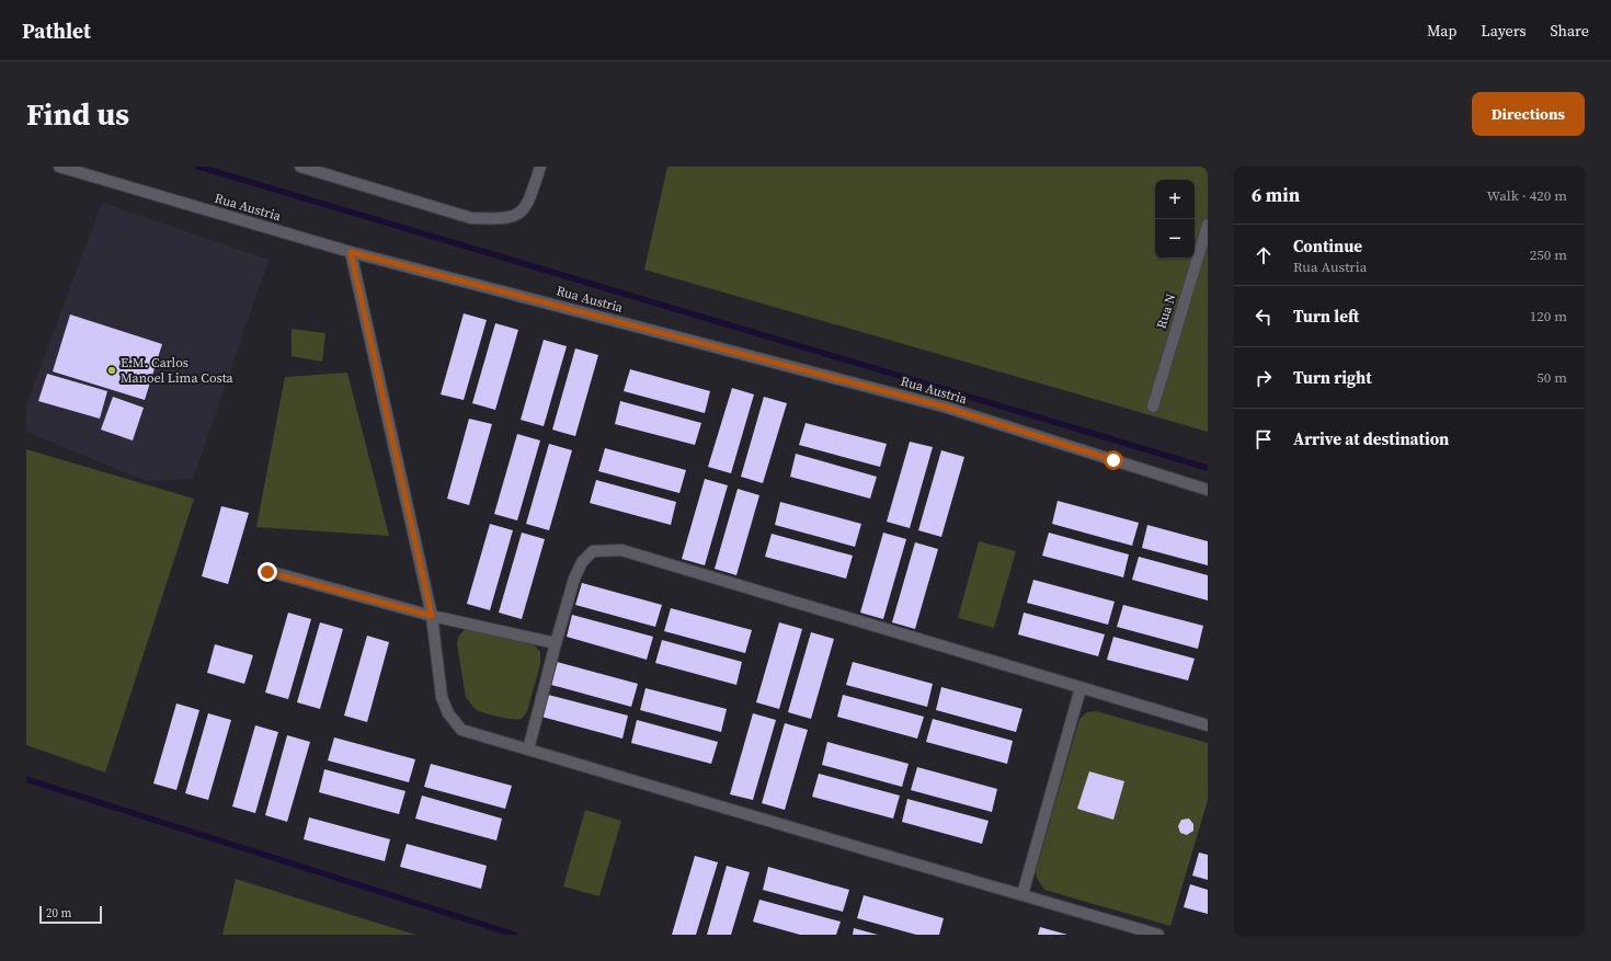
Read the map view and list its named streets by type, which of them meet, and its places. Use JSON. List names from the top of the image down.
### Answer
{
  "streets": {
    "street": ["Rua Austria", "Rua N"]
  },
  "places": ["E.M. Carlos Manoel Lima Costa"],
  "scale_bar": "20 m",
  "page": {
    "header": "Pathlet",
    "nav": ["Map", "Layers", "Share"],
    "buttons": "Directions",
    "title": "Find us",
    "heading": ["6 min", "Walk · 420 m"],
    "map_buttons": ["+", "−"],
    "list": [
      ["Continue", "Rua Austria", "250 m"],
      ["Turn left", "120 m"],
      ["Turn right", "50 m"],
      "Arrive at destination"
    ],
    "scale": "20 m"
  }
}
